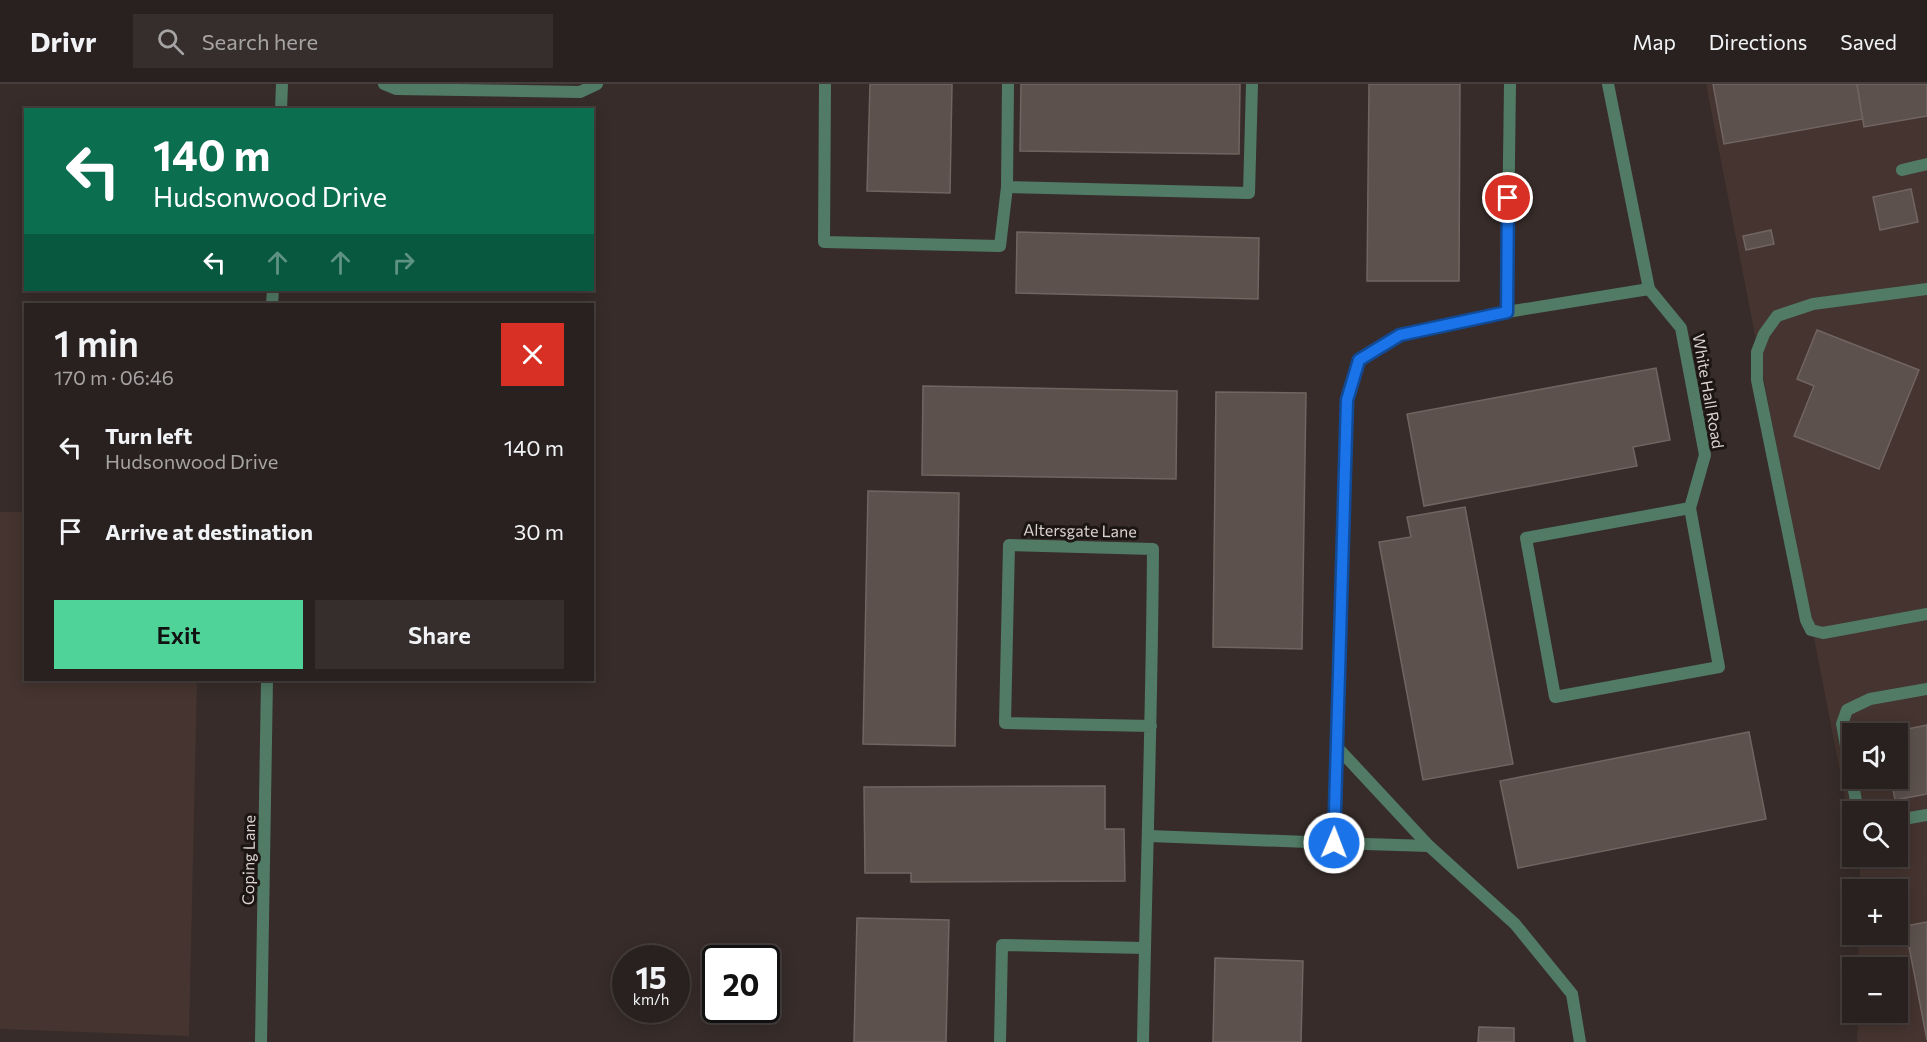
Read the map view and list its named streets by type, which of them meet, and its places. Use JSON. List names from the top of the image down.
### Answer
{
  "streets": {
    "street": ["White Hall Road", "Altersgate Lane", "Coping Lane"]
  },
  "page": {
    "header": "Drivr",
    "search": "Search here",
    "nav": ["Map", "Directions", "Saved"],
    "turn": ["140 m", "Hudsonwood Drive"],
    "heading": ["1 min", "170 m · 06:46"],
    "list": [
      {
        "name": "Turn left",
        "note": "Hudsonwood Drive",
        "value": "140 m"
      },
      {
        "name": "Arrive at destination",
        "value": "30 m"
      }
    ],
    "buttons": ["Exit", "Share"],
    "map_buttons": ["+", "−"],
    "speed": "15 km/h",
    "limit": "20"
  }
}
